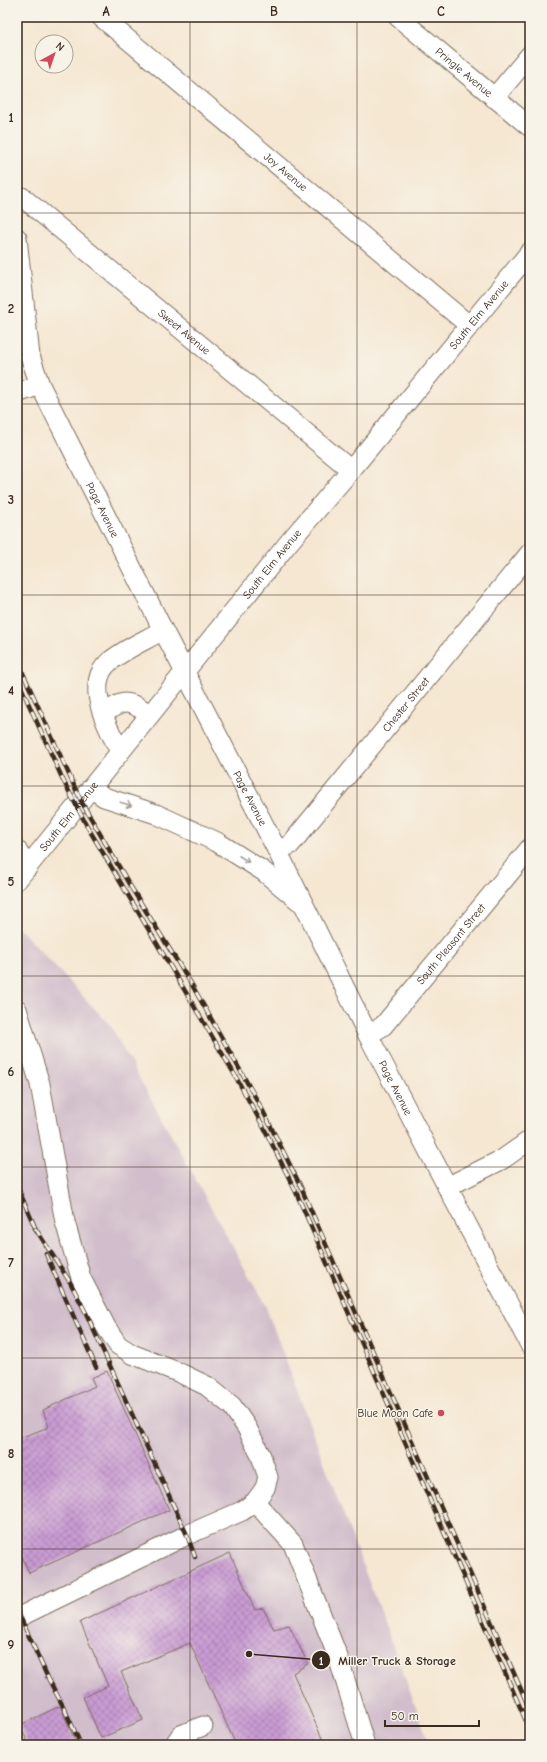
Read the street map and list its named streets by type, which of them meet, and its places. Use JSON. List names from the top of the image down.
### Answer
{
  "streets": {
    "street": [
      "Pringle Avenue",
      "Joy Avenue",
      "South Elm Avenue",
      "Sweet Avenue",
      "Page Avenue",
      "Chester Street",
      "South Pleasant Street"
    ]
  },
  "crossings": [
    ["Joy Avenue", "South Elm Avenue"],
    ["South Elm Avenue", "Sweet Avenue"],
    ["South Elm Avenue", "Page Avenue"],
    ["Page Avenue", "Chester Street"],
    ["Page Avenue", "South Pleasant Street"]
  ],
  "places": ["Blue Moon Cafe", "Miller Truck & Storage"],
  "scale_bar": "50 m",
  "north": "top right",
  "grid": {
    "columns": ["A", "B", "C"],
    "rows": [
      "1",
      "2",
      "3",
      "4",
      "5",
      "6",
      "7",
      "8",
      "9"
    ]
  }
}
